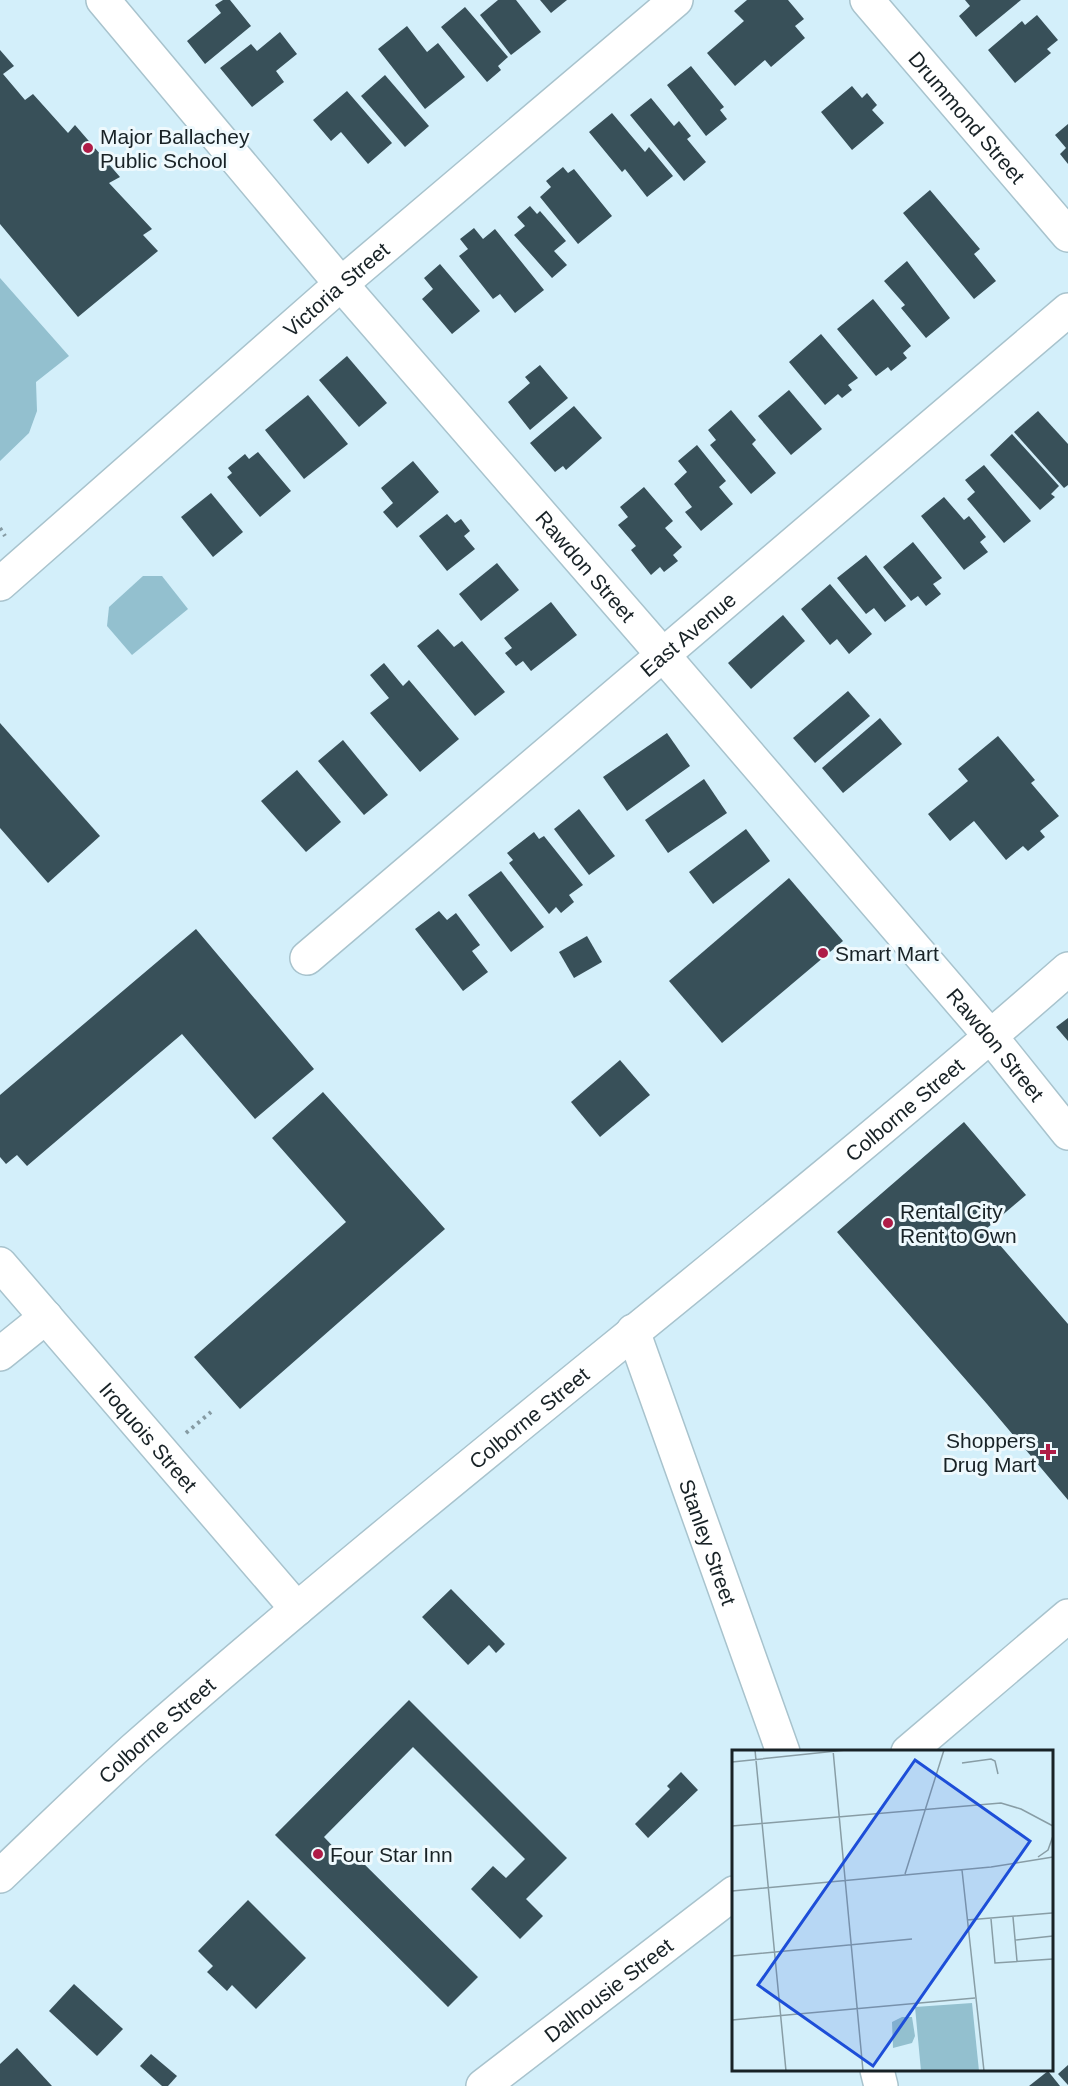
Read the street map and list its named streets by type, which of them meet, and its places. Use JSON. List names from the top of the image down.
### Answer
{
  "streets": {
    "street": [
      "Drummond Street",
      "Victoria Street",
      "Rawdon Street",
      "East Avenue",
      "Colborne Street",
      "Iroquois Street",
      "Stanley Street",
      "Dalhousie Street"
    ]
  },
  "crossings": [
    ["Victoria Street", "Rawdon Street"],
    ["Rawdon Street", "East Avenue"],
    ["Rawdon Street", "Colborne Street"],
    ["Colborne Street", "Iroquois Street"],
    ["Colborne Street", "Stanley Street"]
  ],
  "places": {
    "other": [
      "Major Ballachey Public School",
      "Smart Mart",
      "Rental City Rent to Own",
      "Four Star Inn"
    ],
    "health": ["Shoppers Drug Mart"]
  }
}
